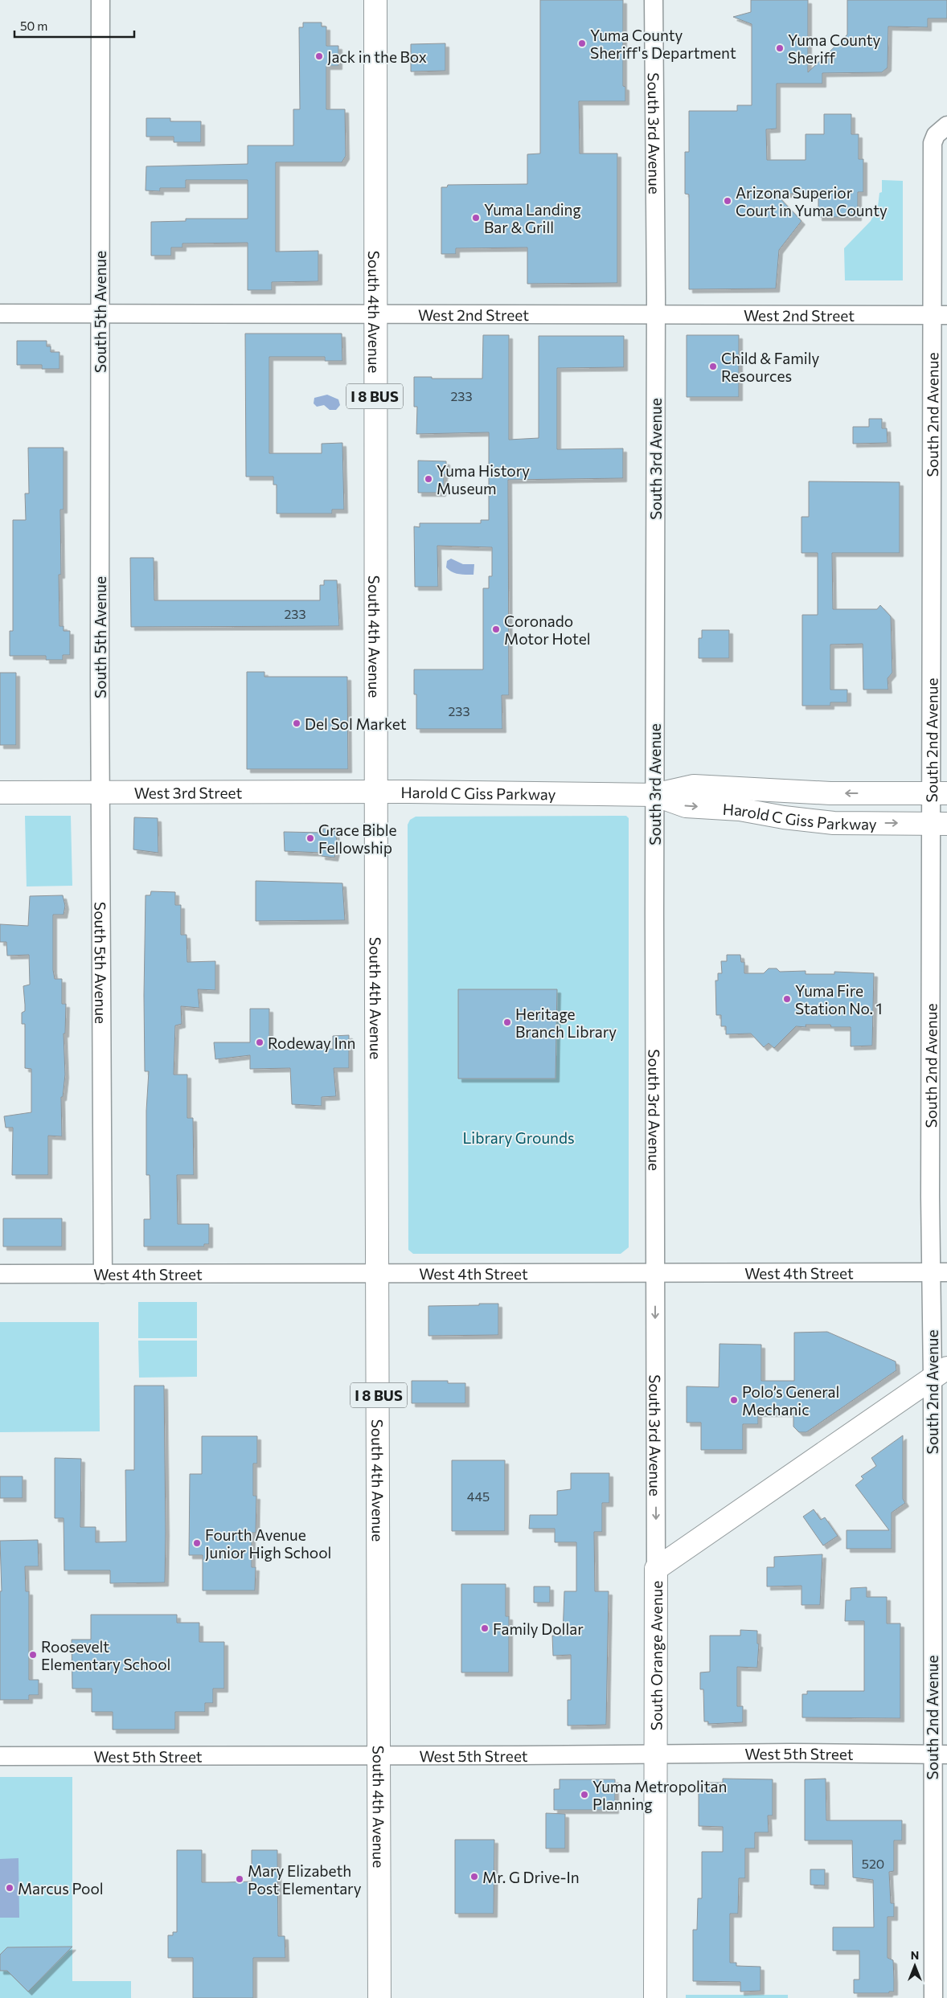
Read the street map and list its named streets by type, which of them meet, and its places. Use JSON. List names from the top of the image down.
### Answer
{
  "streets": {
    "main road": [
      "South 4th Avenue",
      "I 8 BUS",
      "West 3rd Street",
      "Harold C Giss Parkway",
      "South Orange Avenue"
    ],
    "street": [
      "South 3rd Avenue",
      "South 5th Avenue",
      "West 2nd Street",
      "South 2nd Avenue",
      "West 4th Street",
      "West 5th Street"
    ]
  },
  "crossings": [
    ["South 3rd Avenue", "West 2nd Street"],
    ["South 3rd Avenue", "Harold C Giss Parkway"],
    ["South 3rd Avenue", "West 4th Street"],
    ["South 3rd Avenue", "South Orange Avenue"],
    ["South 5th Avenue", "West 2nd Street"],
    ["South 5th Avenue", "West 3rd Street"],
    ["South 5th Avenue", "West 4th Street"],
    ["South 4th Avenue", "West 2nd Street"],
    ["South 4th Avenue", "West 3rd Street"],
    ["South 4th Avenue", "Harold C Giss Parkway"],
    ["South 4th Avenue", "West 4th Street"],
    ["South 4th Avenue", "West 5th Street"],
    ["West 2nd Street", "South 2nd Avenue"],
    ["South 2nd Avenue", "Harold C Giss Parkway"],
    ["South 2nd Avenue", "West 4th Street"],
    ["South 2nd Avenue", "South Orange Avenue"],
    ["South 2nd Avenue", "West 5th Street"],
    ["West 3rd Street", "Harold C Giss Parkway"],
    ["South Orange Avenue", "West 5th Street"]
  ],
  "parks": ["Library Grounds"],
  "places": [
    "Yuma County Sheriff's Department",
    "Yuma County Sheriff",
    "Jack in the Box",
    "Arizona Superior Court in Yuma County",
    "Yuma Landing Bar & Grill",
    "Child & Family Resources",
    "Yuma History Museum",
    "Coronado Motor Hotel",
    "Del Sol Market",
    "Grace Bible Fellowship",
    "Yuma Fire Station No. 1",
    "Heritage Branch Library",
    "Rodeway Inn",
    "Polo’s General Mechanic",
    "Fourth Avenue Junior High School",
    "Family Dollar",
    "Roosevelt Elementary School",
    "Yuma Metropolitan Planning",
    "Mr. G Drive-In",
    "Mary Elizabeth Post Elementary",
    "Marcus Pool"
  ],
  "house_numbers": [
    "233",
    "233",
    "233",
    "445",
    "520"
  ],
  "scale_bar": "50 m",
  "north": "top"
}
